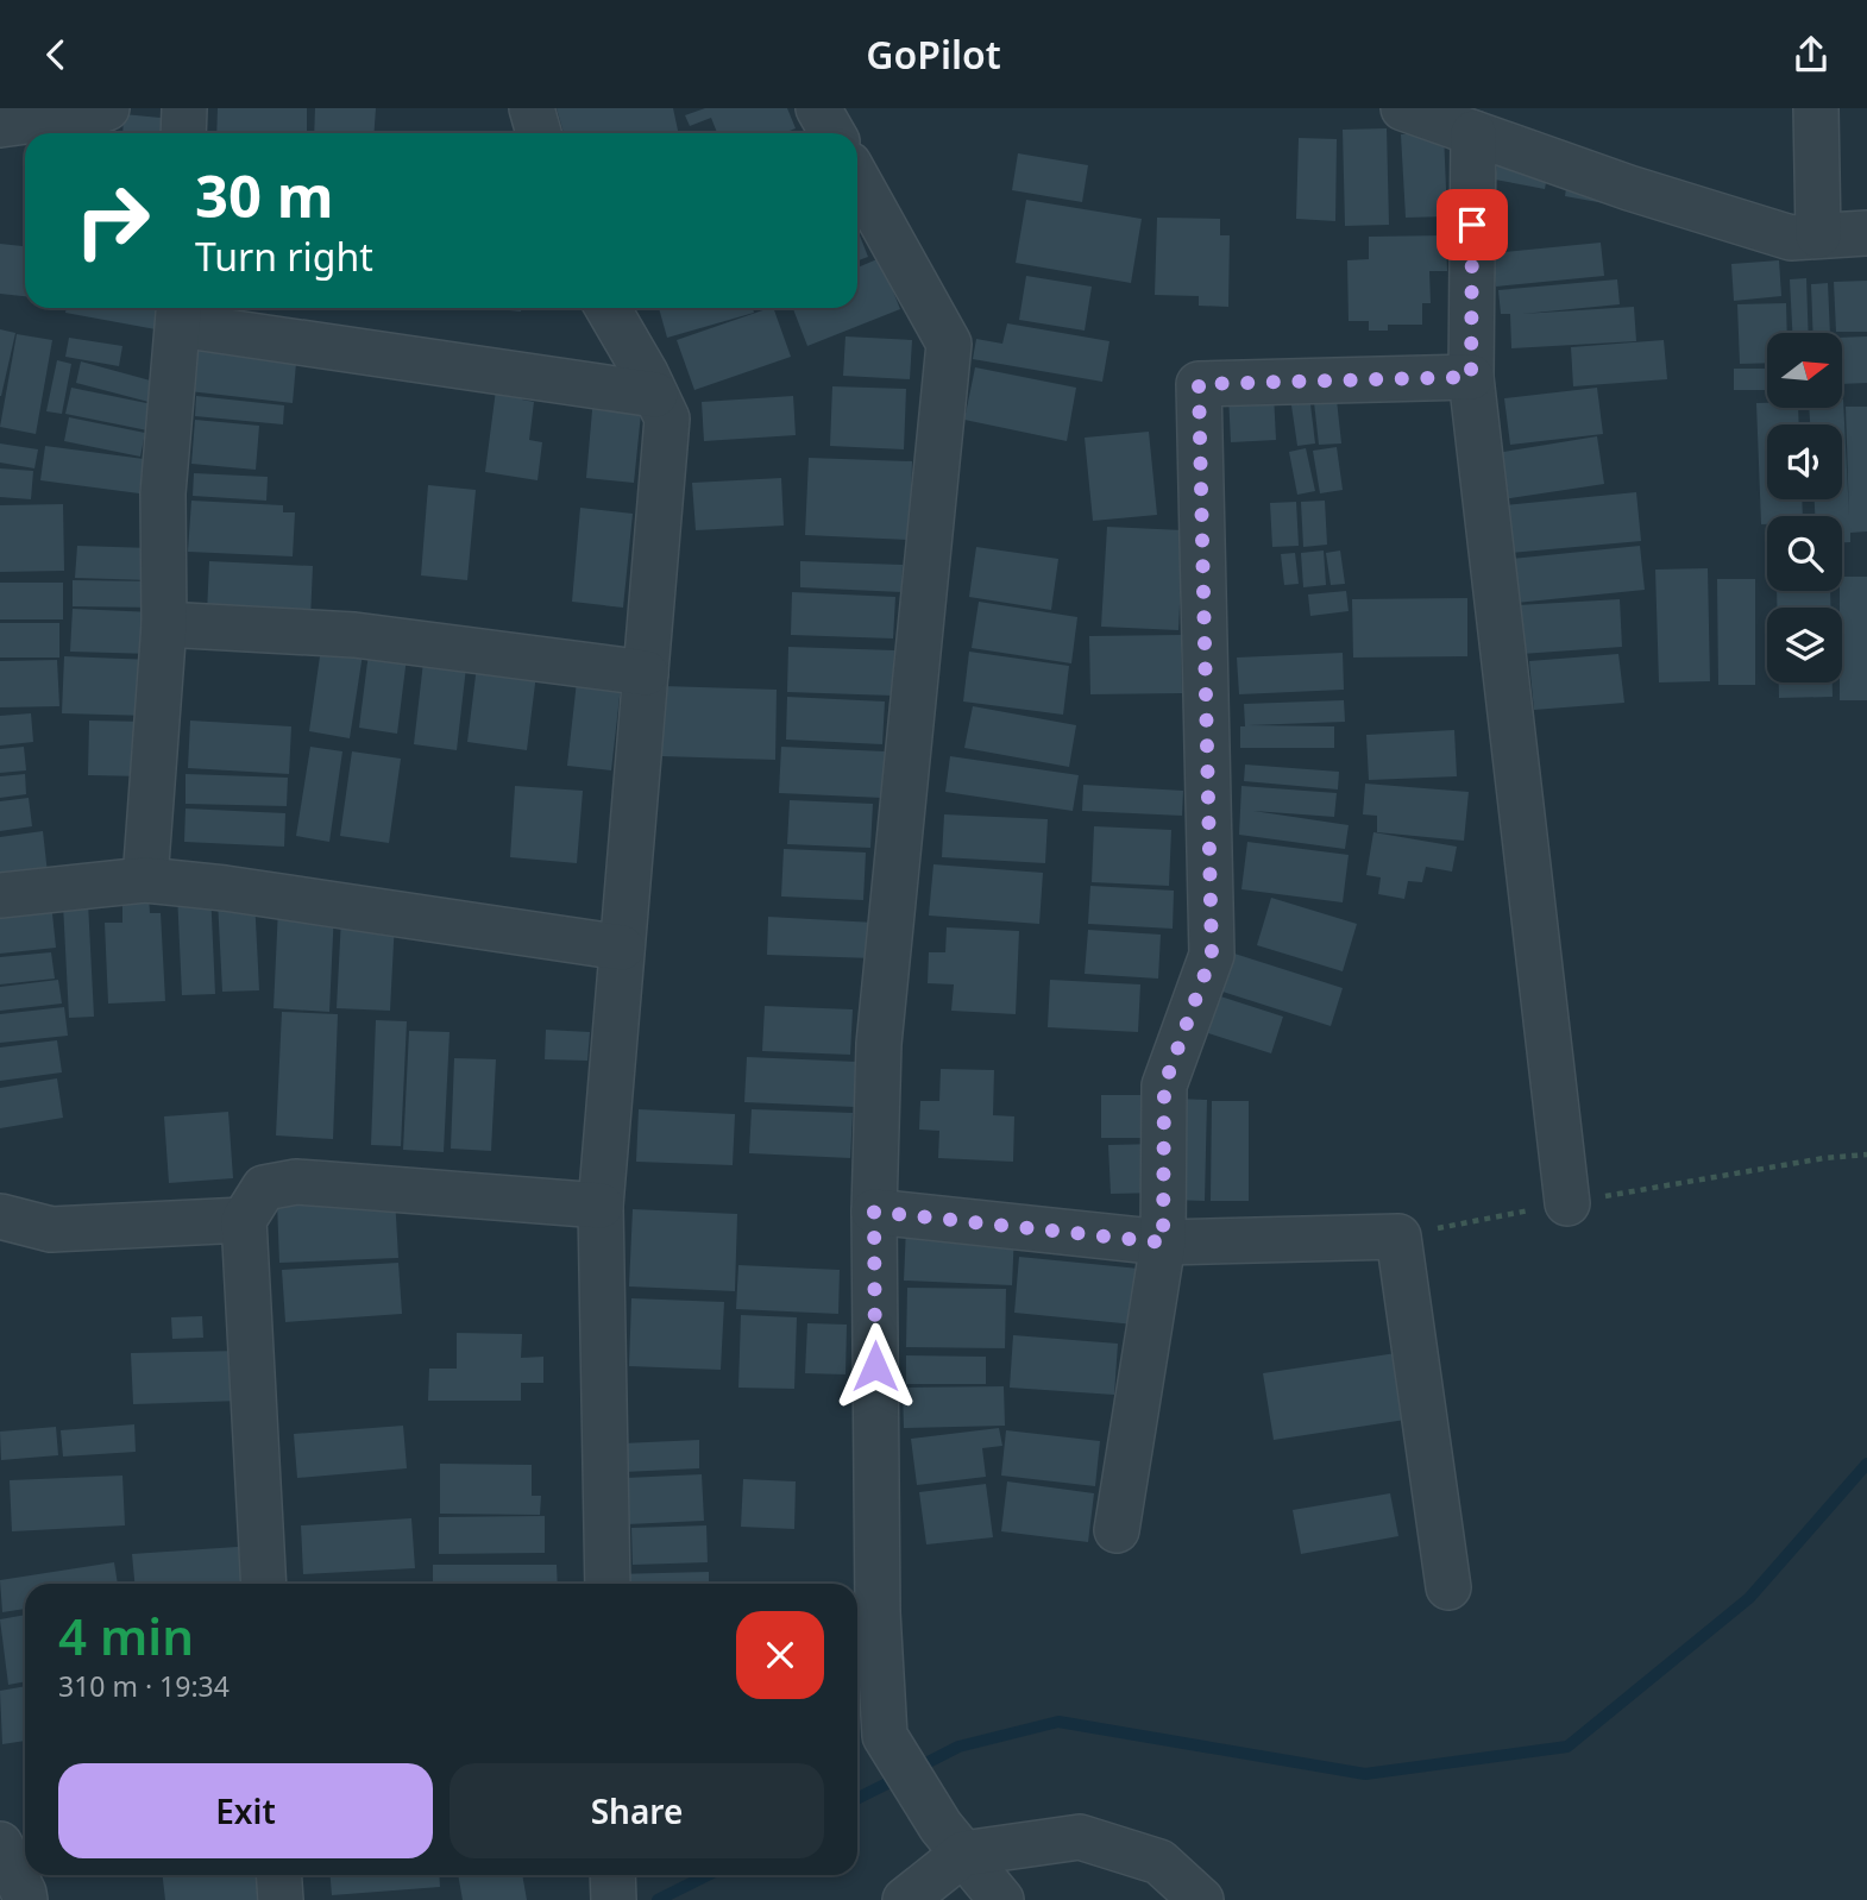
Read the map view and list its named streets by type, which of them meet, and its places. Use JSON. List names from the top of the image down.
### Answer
{
  "north": "right",
  "page": {
    "header": "GoPilot",
    "turn": ["30 m", "Turn right"],
    "heading": ["4 min", "310 m · 19:34"],
    "buttons": ["Exit", "Share"]
  }
}
